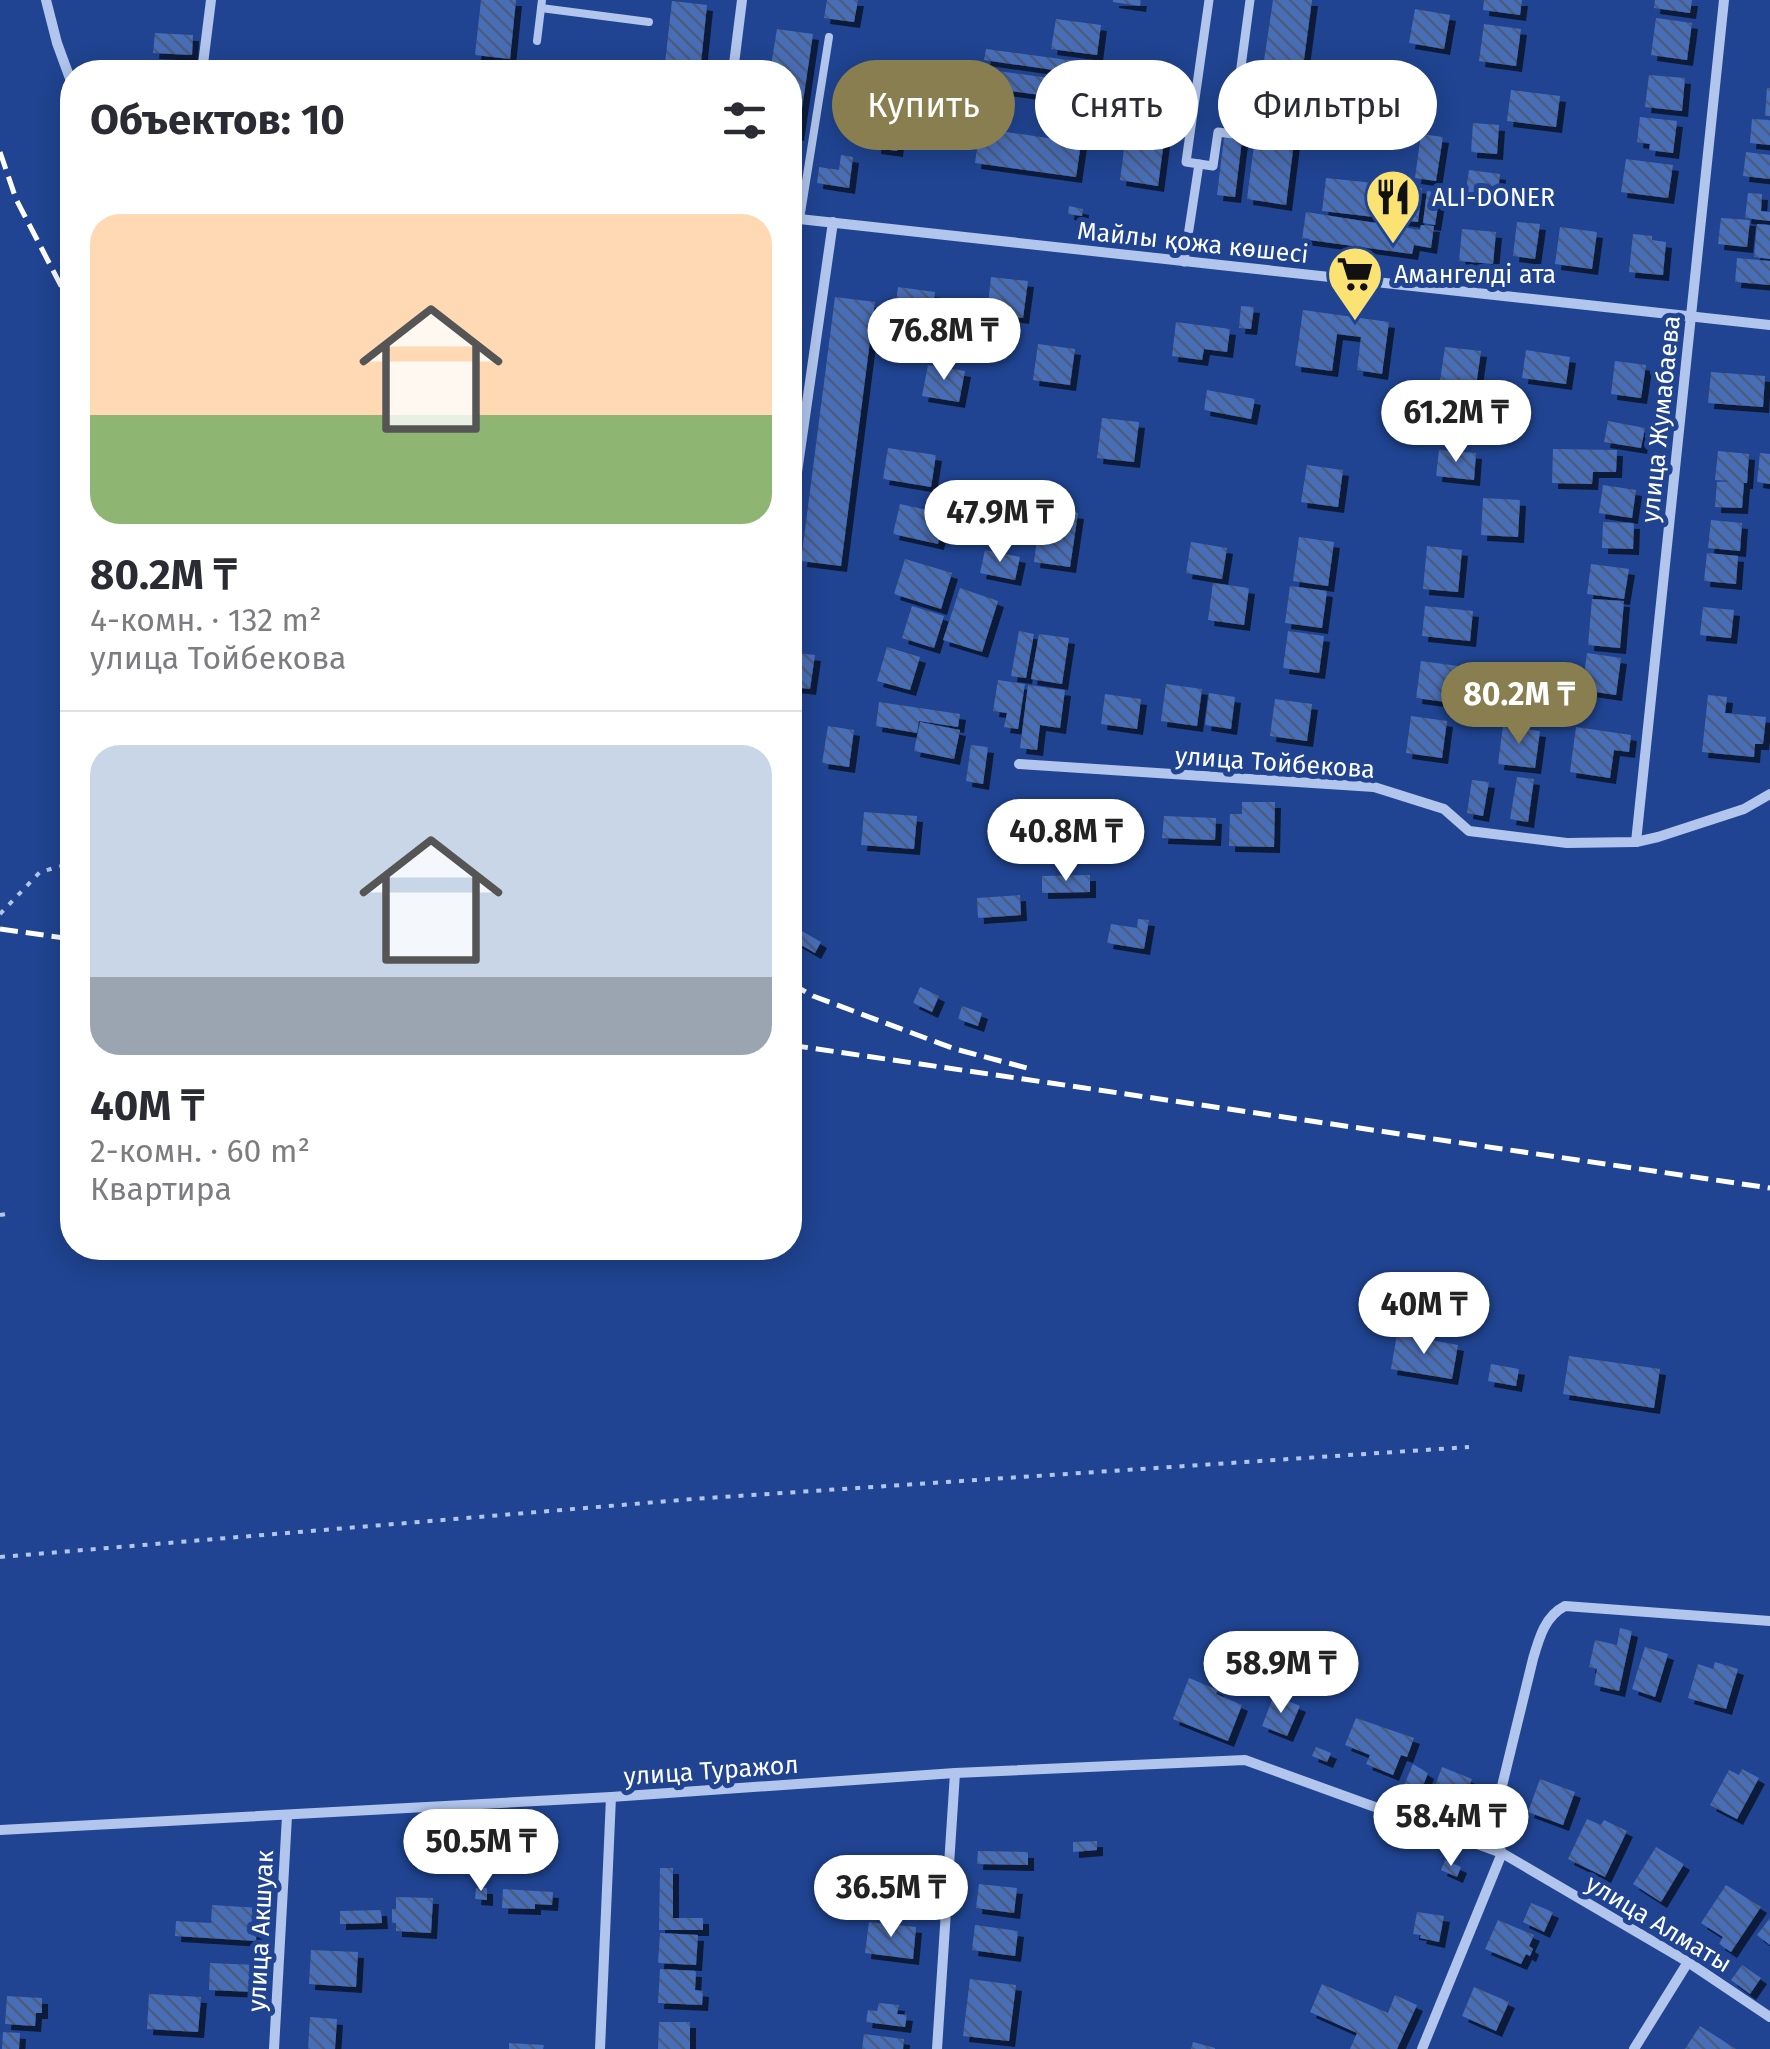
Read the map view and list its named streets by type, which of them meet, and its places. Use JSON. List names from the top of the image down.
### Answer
{
  "streets": {
    "street": [
      "Майлы қожа көшесі",
      "улица Жумабаева",
      "улица Тойбекова",
      "улица Туражол",
      "улица Алматы",
      "улица Акшуак"
    ]
  },
  "crossings": [
    ["Майлы қожа көшесі", "улица Жумабаева"],
    ["улица Жумабаева", "улица Тойбекова"],
    ["улица Туражол", "улица Алматы"],
    ["улица Туражол", "улица Акшуак"]
  ],
  "places": {
    "restaurant": ["ALI-DONER"],
    "supermarket": ["Амангелді ата"]
  },
  "page": {
    "chip": ["Купить", "Снять", "Фильтры"],
    "heading": "Объектов: 10",
    "list": [
      {
        "name": "80.2M ₸",
        "note": "4-комн. · 132 m² · улица Тойбекова"
      },
      {
        "name": "40M ₸",
        "note": "2-комн. · 60 m² · Квартира"
      }
    ],
    "price": [
      "76.8M ₸",
      "61.2M ₸",
      "47.9M ₸",
      "80.2M ₸",
      "40.8M ₸",
      "40M ₸",
      "58.9M ₸",
      "58.4M ₸",
      "50.5M ₸",
      "36.5M ₸"
    ]
  }
}
